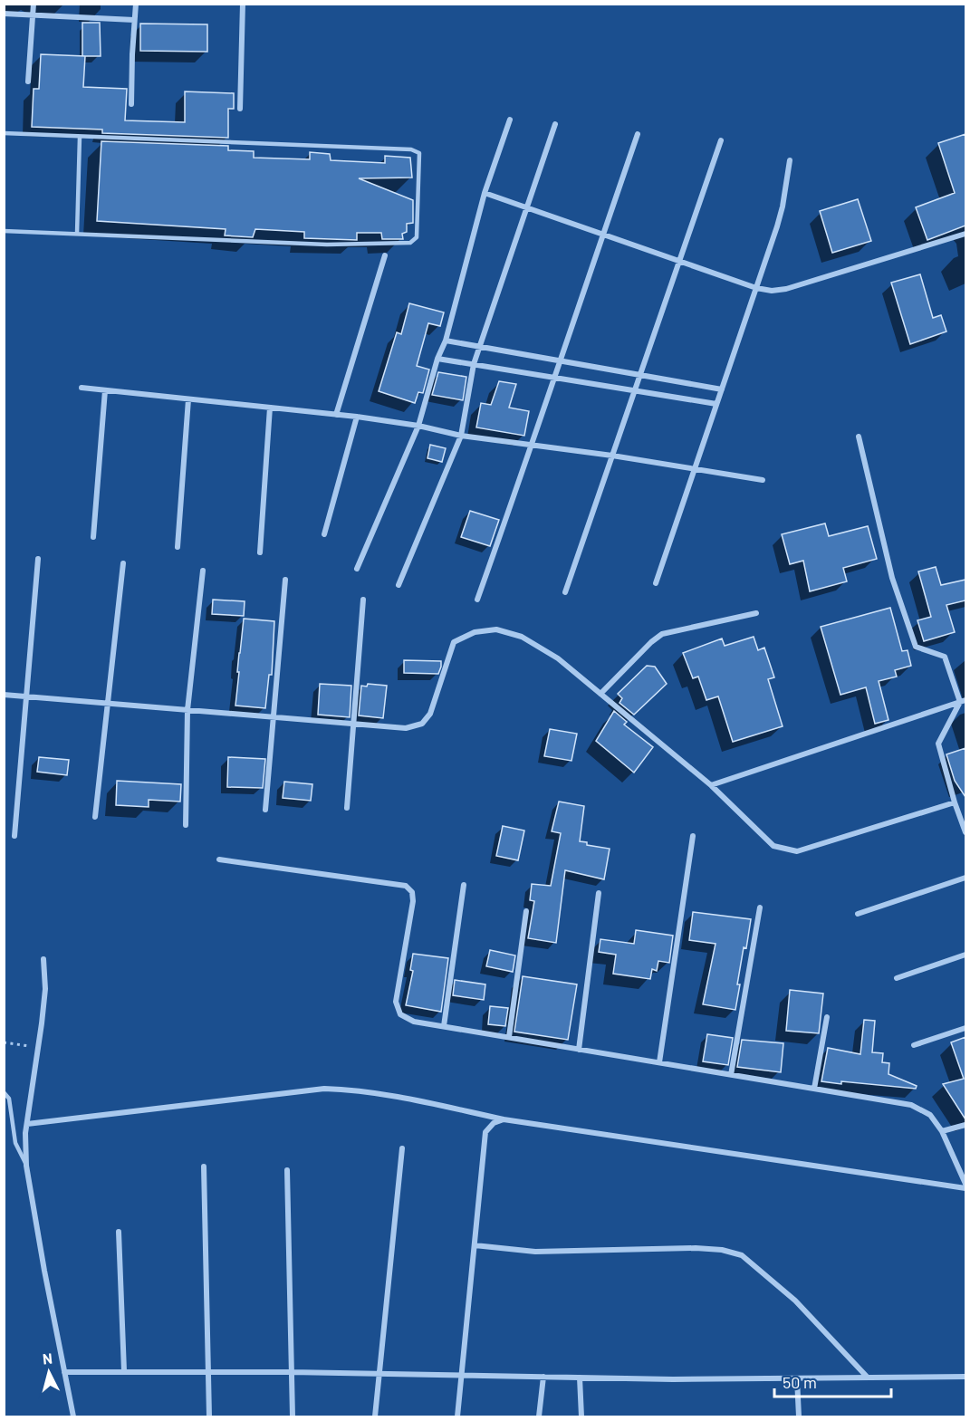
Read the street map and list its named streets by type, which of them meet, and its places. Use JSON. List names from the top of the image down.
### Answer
{
  "scale_bar": "50 m",
  "north": "top"
}
